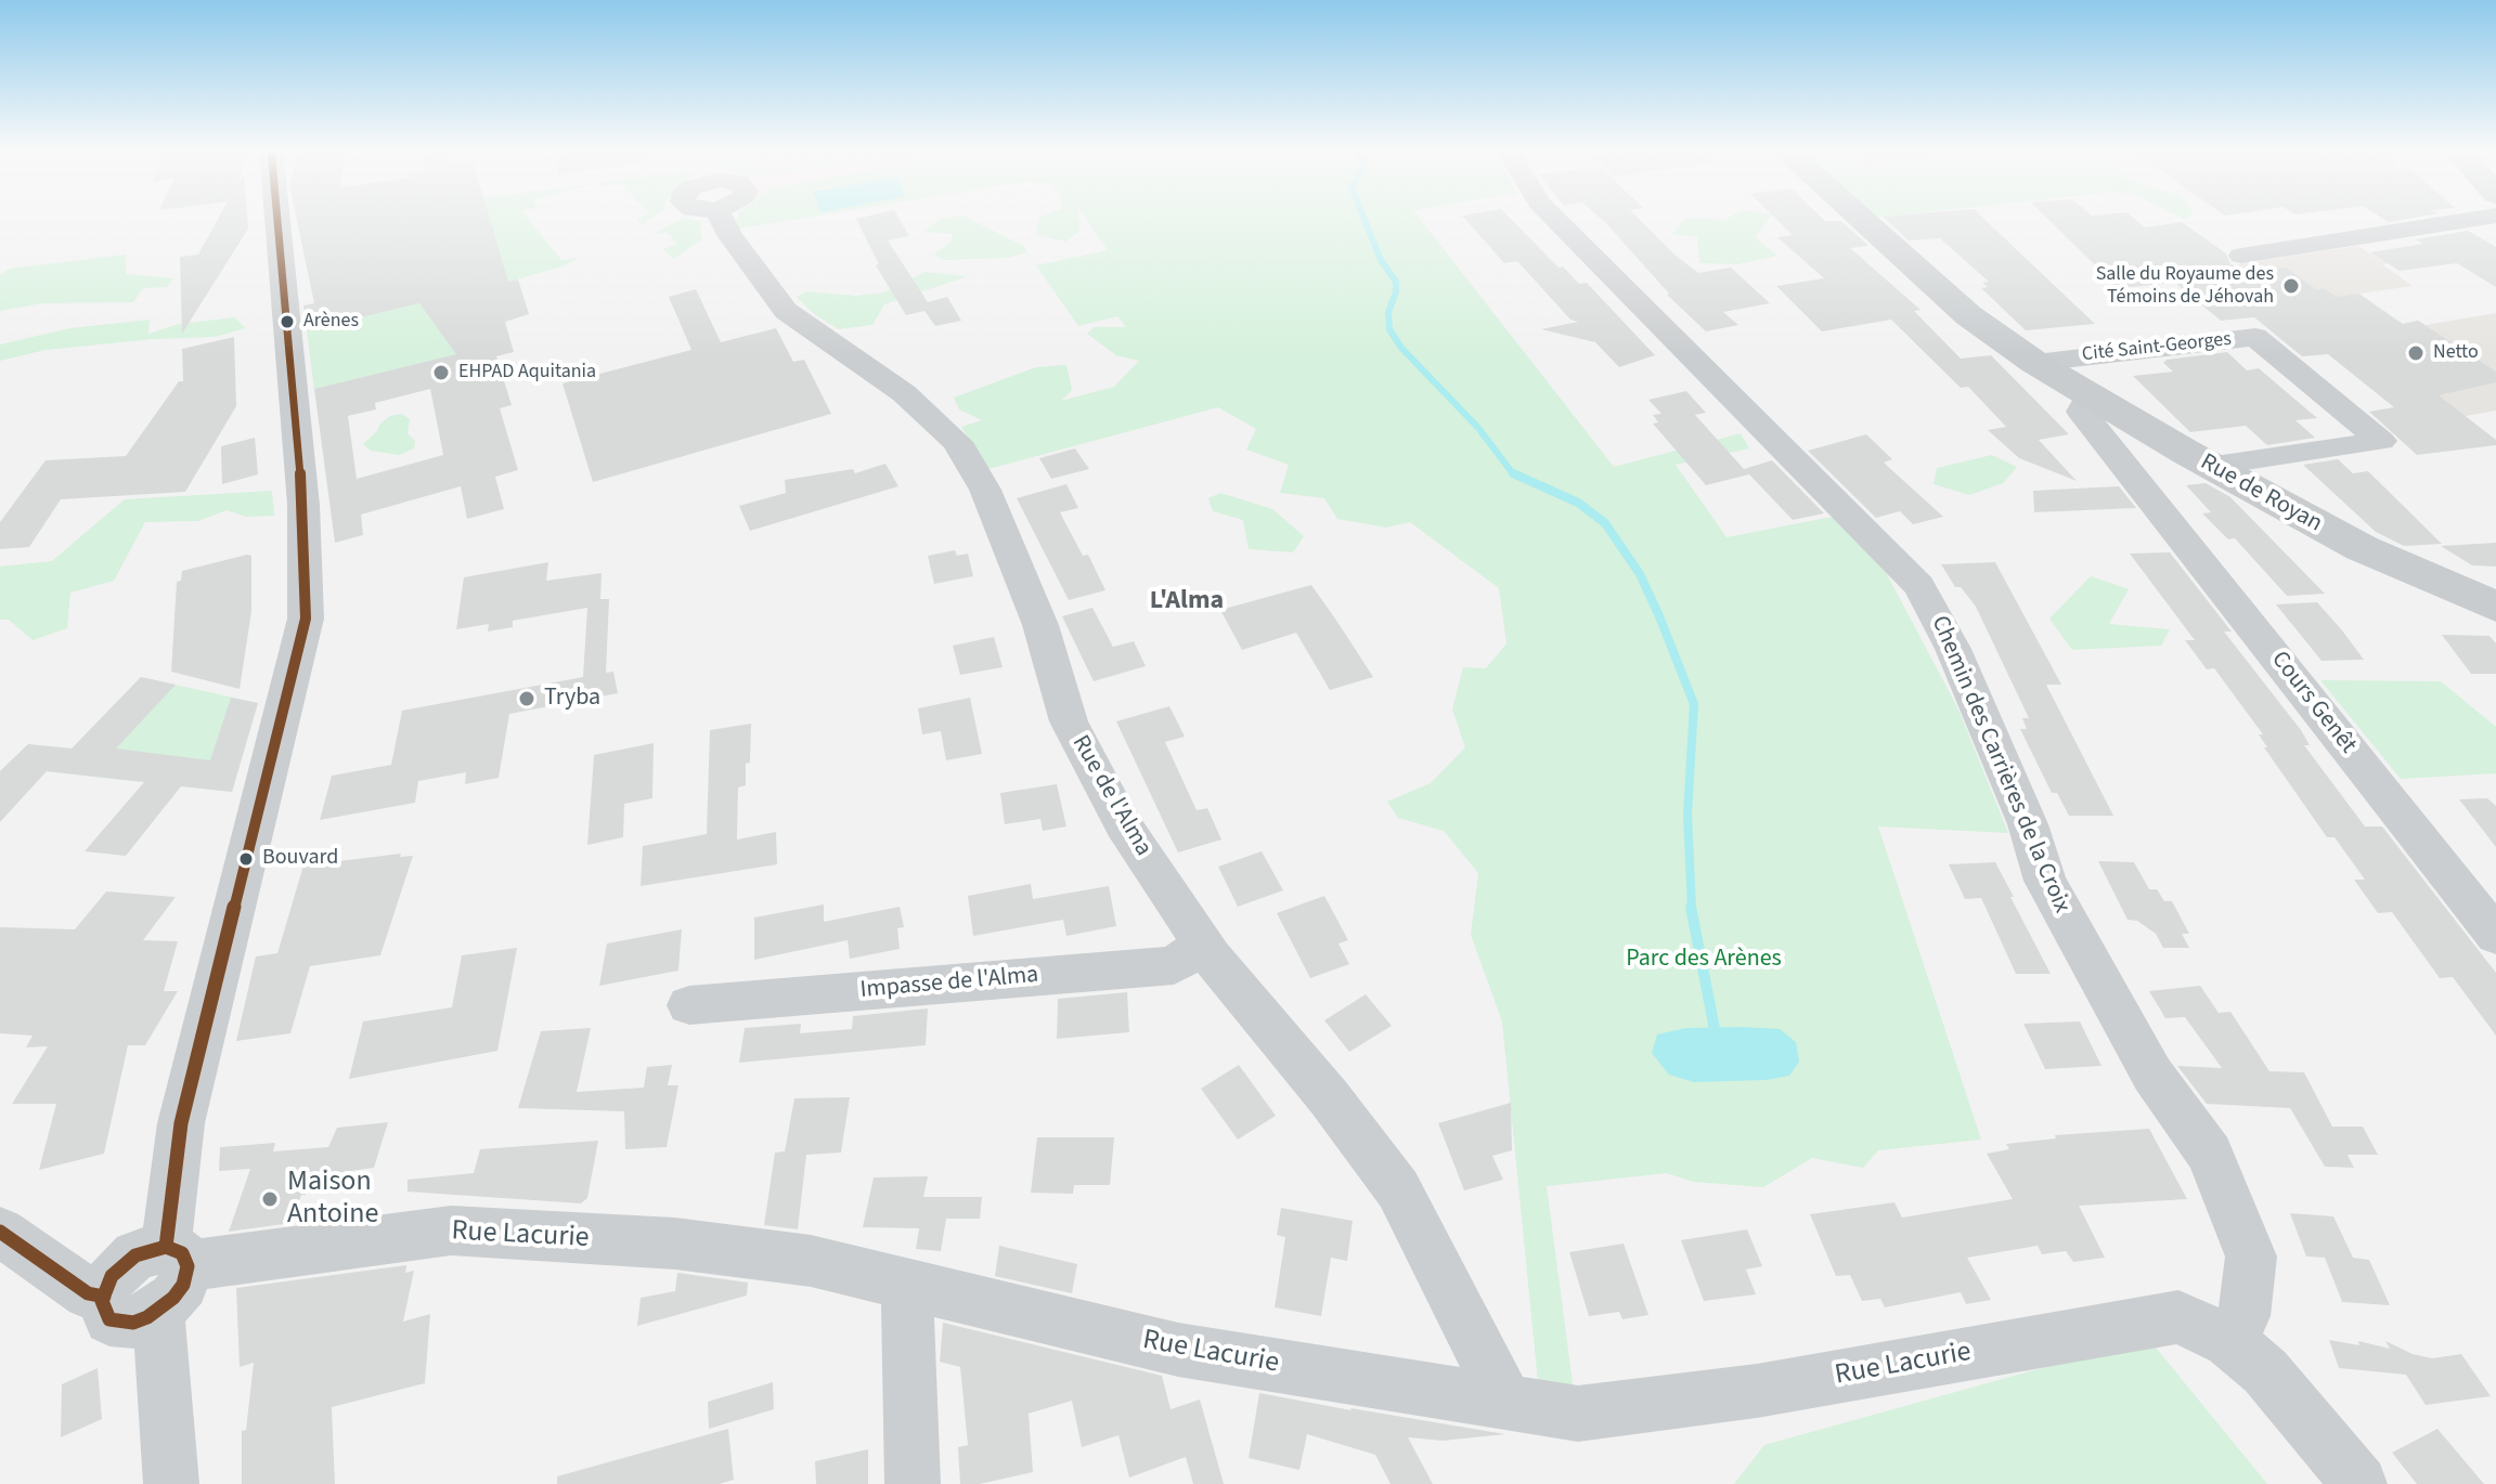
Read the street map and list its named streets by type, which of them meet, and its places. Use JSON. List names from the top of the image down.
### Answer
{
  "streets": {
    "main road": ["Rue de Royan"],
    "street": [
      "Cité Saint-Georges",
      "Cours Genêt",
      "Chemin des Carrières de la Croix",
      "Rue de l'Alma",
      "Impasse de l'Alma",
      "Rue Lacurie"
    ]
  },
  "crossings": [
    ["Cité Saint-Georges", "Rue de Royan"],
    ["Rue de Royan", "Cours Genêt"],
    ["Chemin des Carrières de la Croix", "Rue Lacurie"],
    ["Rue de l'Alma", "Impasse de l'Alma"],
    ["Rue de l'Alma", "Rue Lacurie"]
  ],
  "districts": ["L'Alma"],
  "parks": ["Parc des Arènes"],
  "places": [
    "Salle du Royaume des Témoins de Jéhovah",
    "Arènes",
    "Netto",
    "EHPAD Aquitania",
    "Tryba",
    "Bouvard",
    "Maison Antoine"
  ]
}
